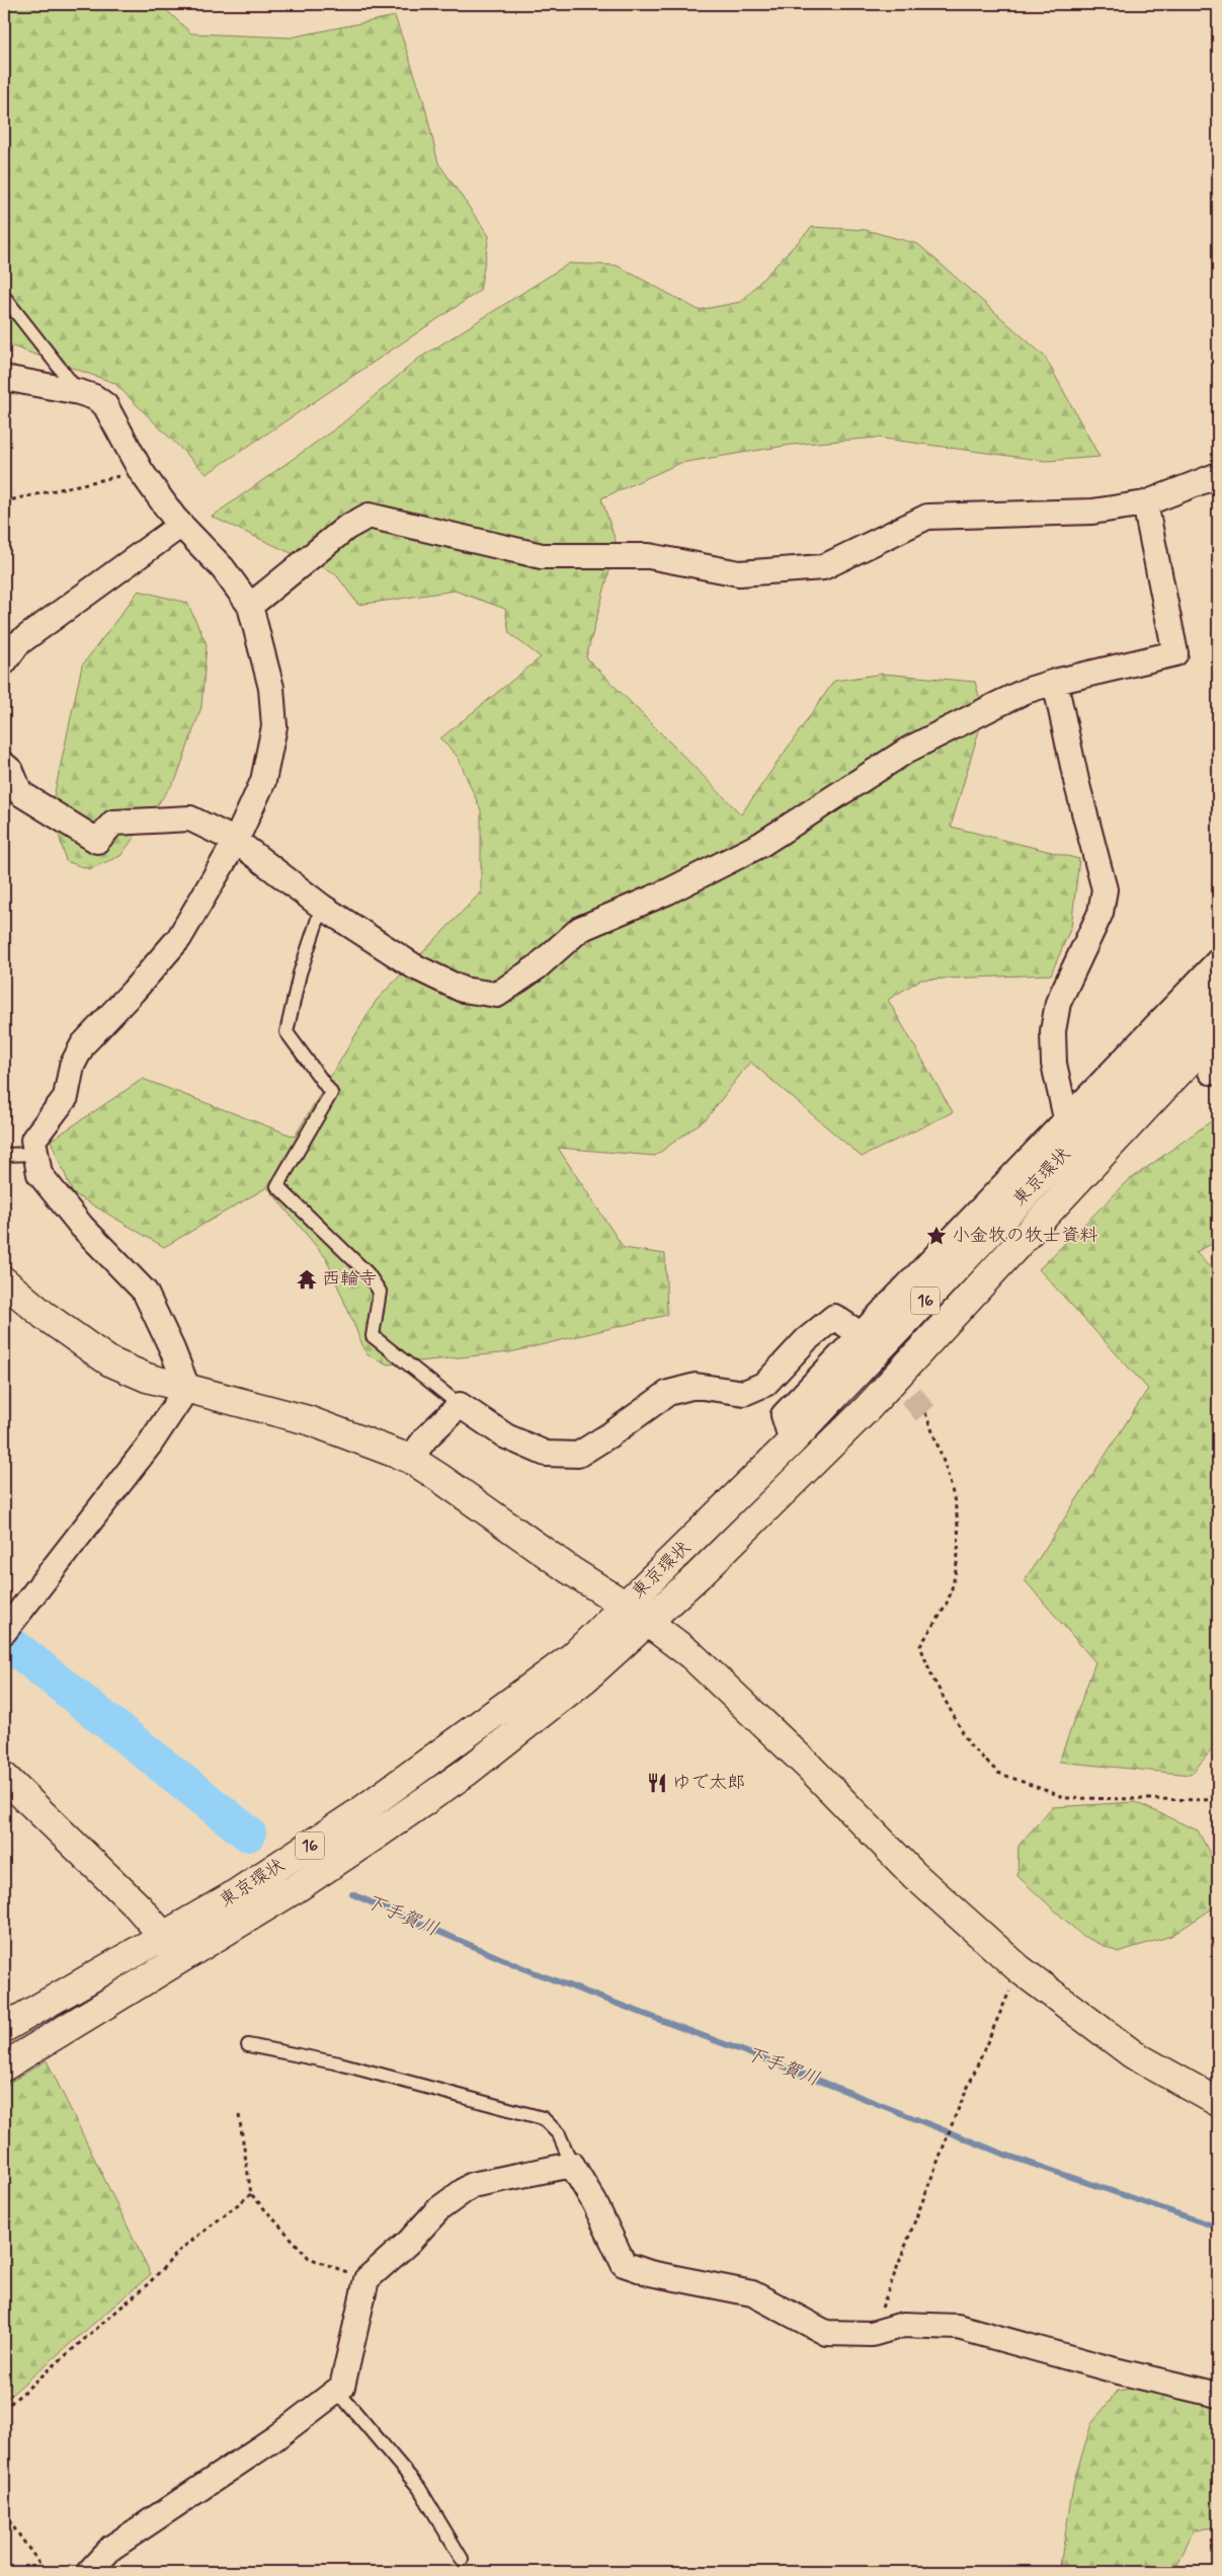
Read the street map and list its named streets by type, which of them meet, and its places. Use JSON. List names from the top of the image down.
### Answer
{
  "streets": {
    "main road": ["東京環状", "16"]
  },
  "water": ["下手賀川"],
  "places": {
    "place": ["小金牧の牧士資料"],
    "temple": ["西輪寺"],
    "restaurant": ["ゆで太郎"]
  }
}
